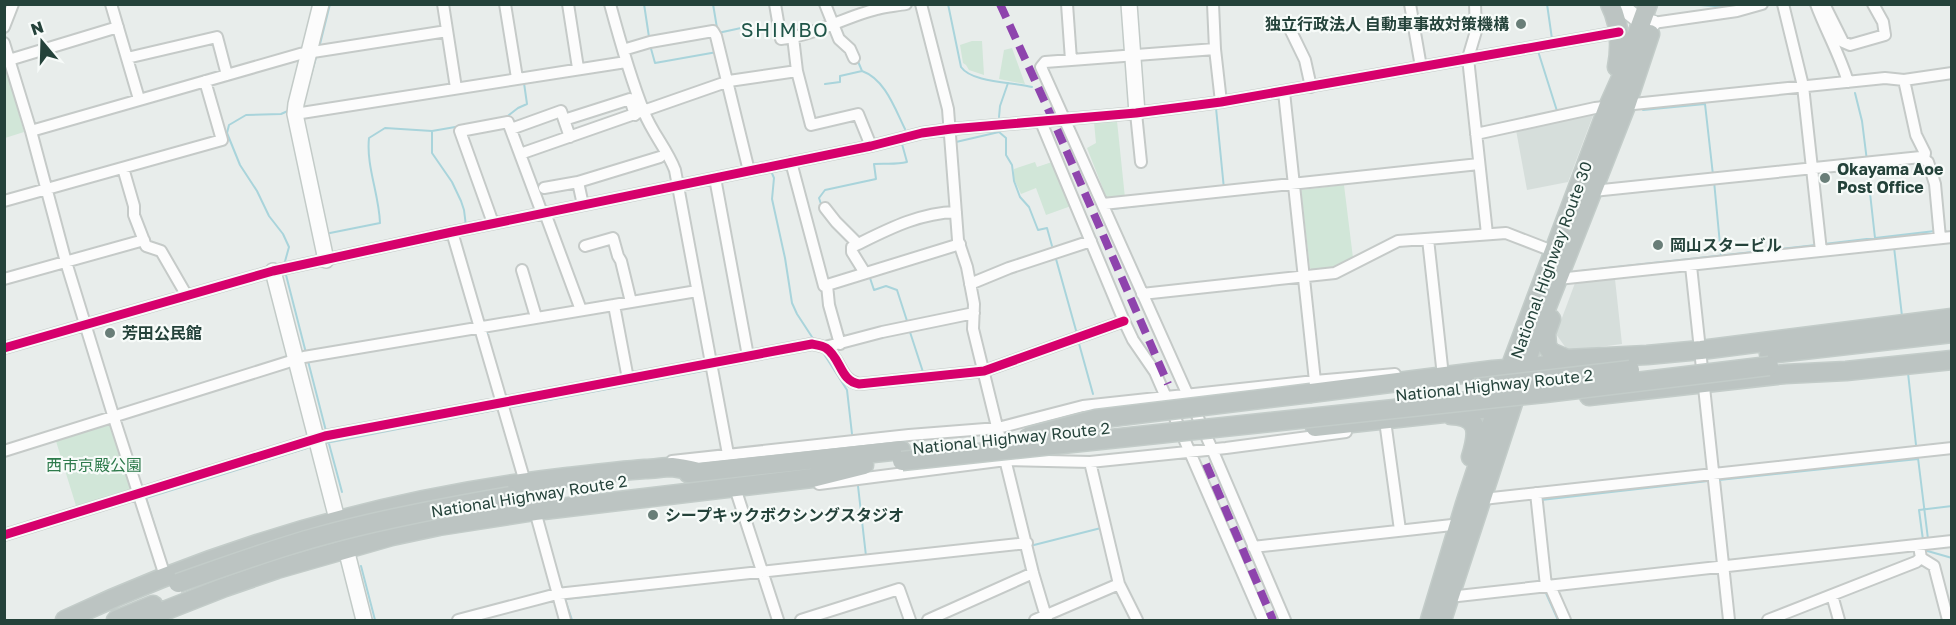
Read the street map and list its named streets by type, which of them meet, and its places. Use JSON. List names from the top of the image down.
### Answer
{
  "streets": {
    "highway": ["National Highway Route 30", "National Highway Route 2"]
  },
  "districts": ["SHIMBO"],
  "parks": ["西市京殿公園"],
  "places": [
    "独立行政法人 自動車事故対策機構",
    "Okayama Aoe Post Office",
    "岡山スタービル",
    "芳田公民館",
    "シープキックボクシングスタジオ"
  ],
  "north": "top"
}
